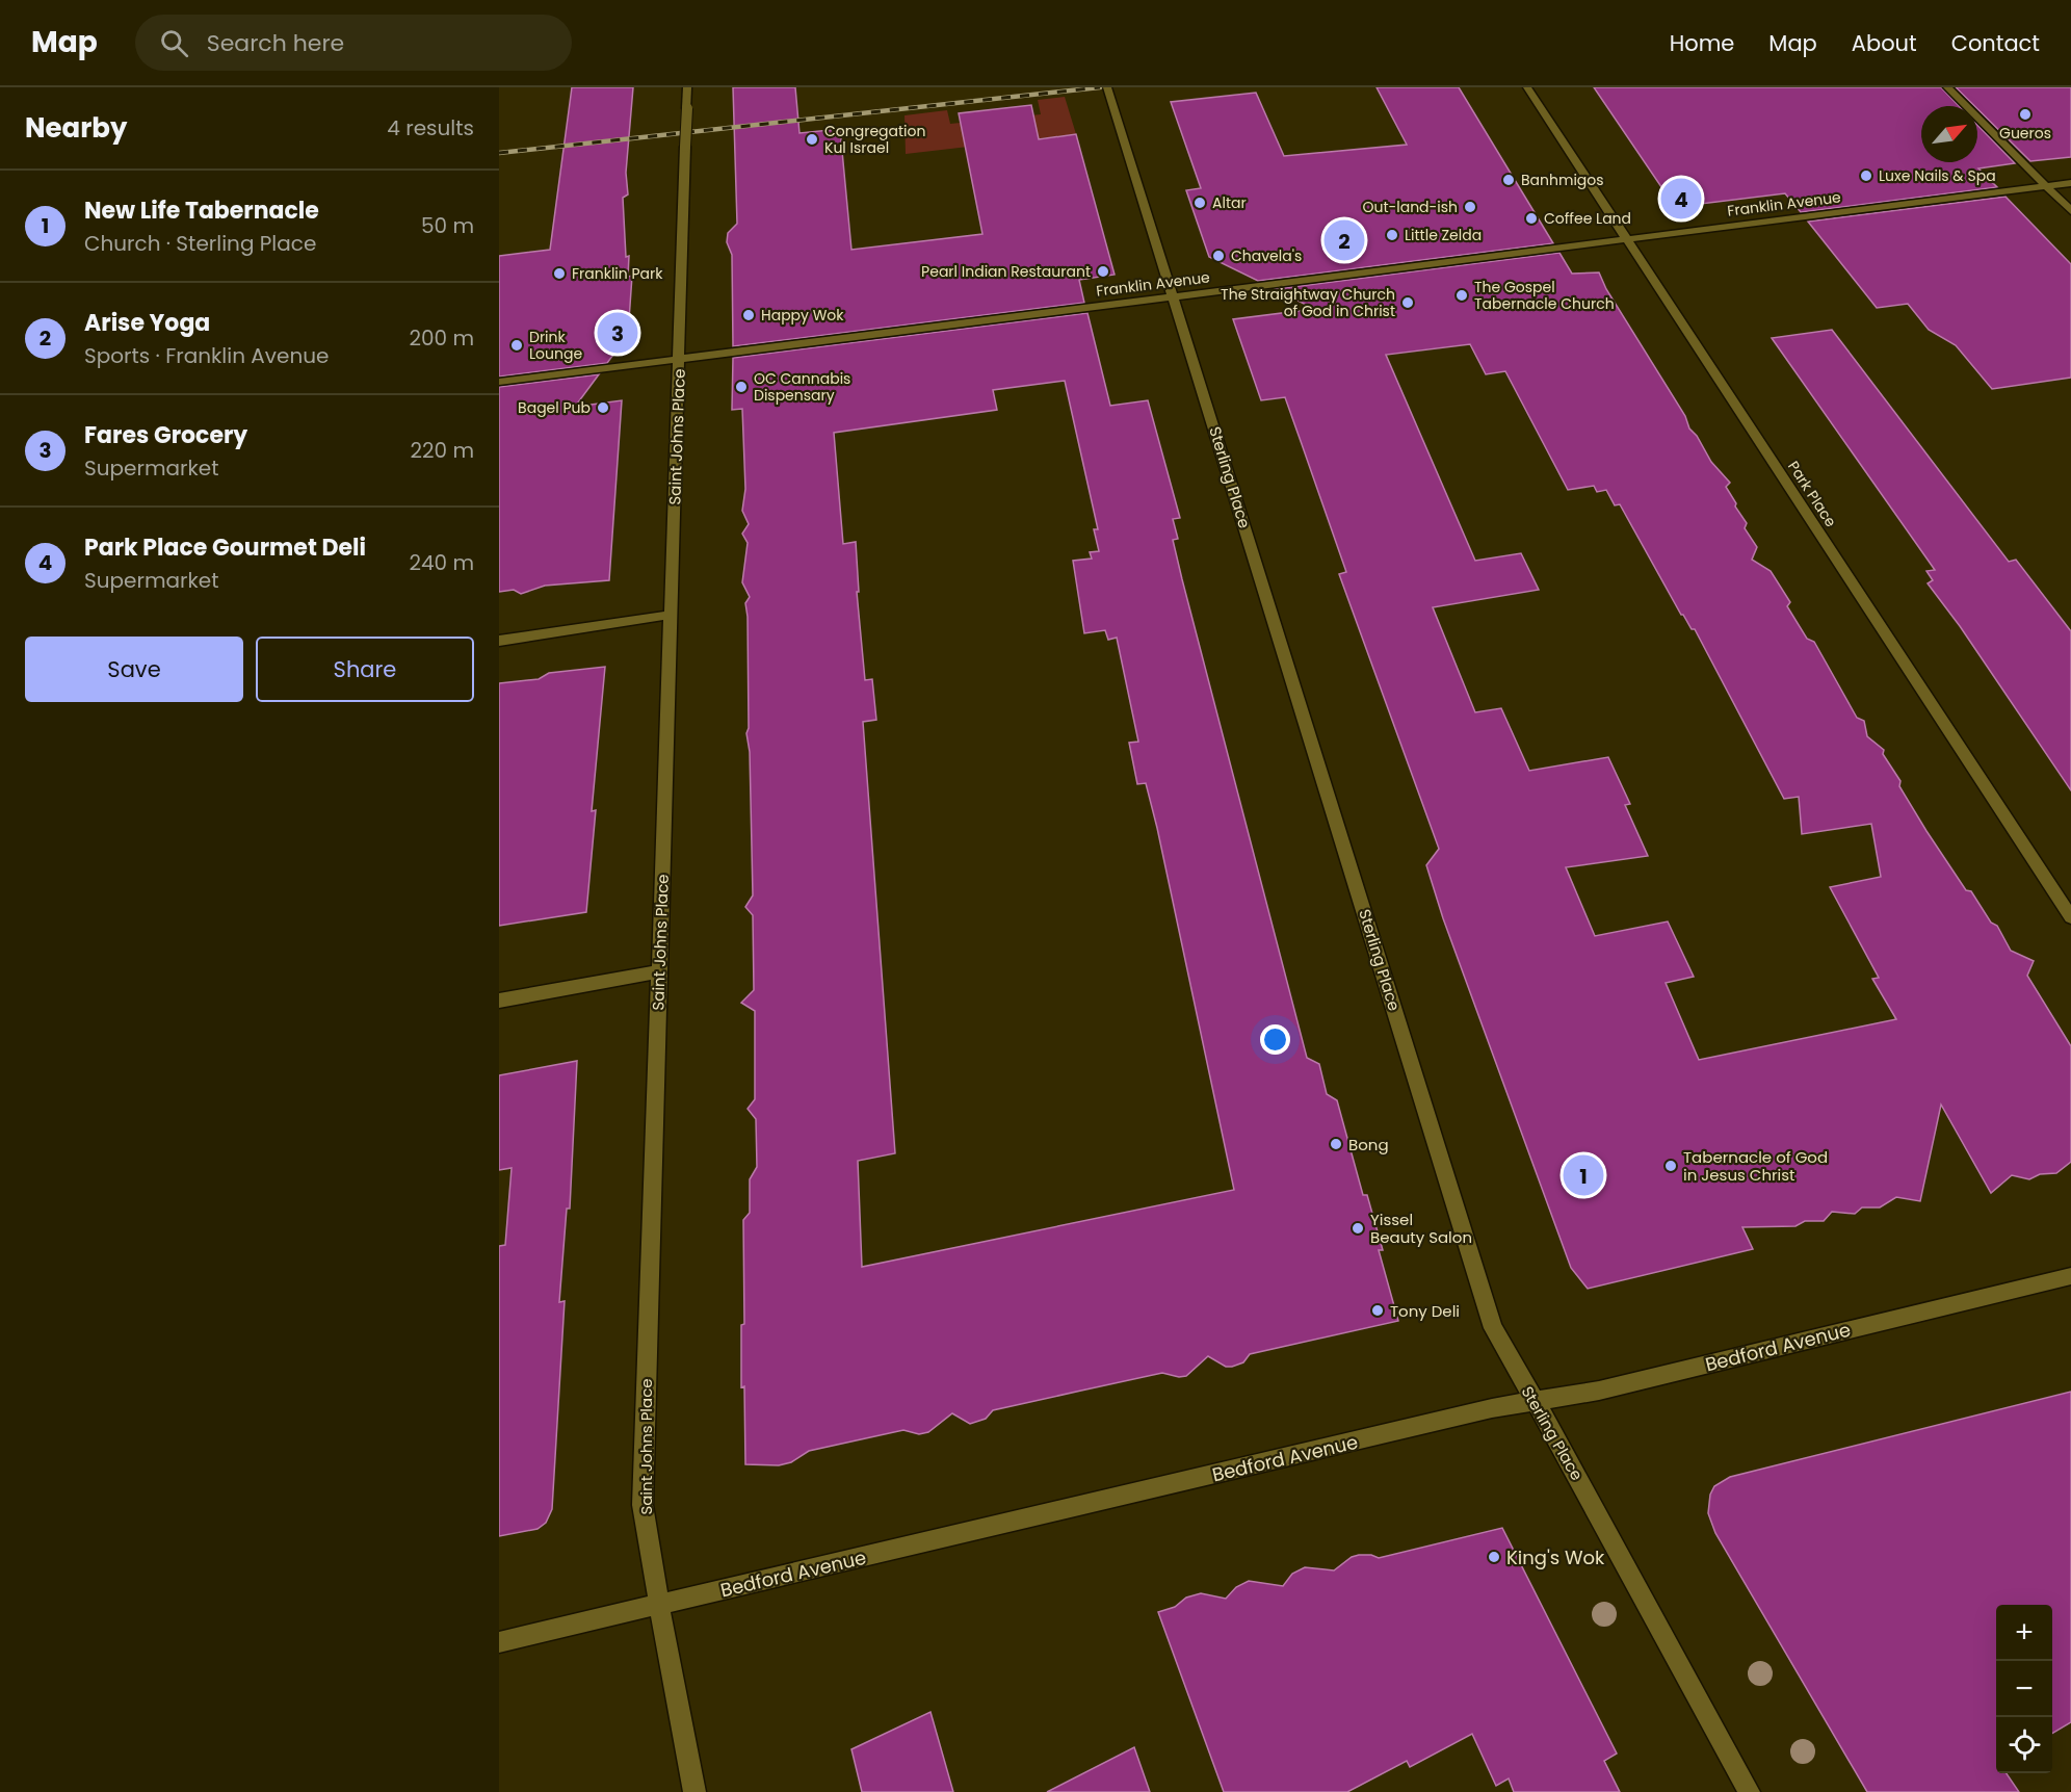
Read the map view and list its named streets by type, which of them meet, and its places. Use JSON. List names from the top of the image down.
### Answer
{
  "streets": {
    "street": [
      "Franklin Avenue",
      "Saint Johns Place",
      "Sterling Place",
      "Park Place",
      "Bedford Avenue"
    ]
  },
  "crossings": [
    ["Franklin Avenue", "Saint Johns Place"],
    ["Franklin Avenue", "Sterling Place"],
    ["Franklin Avenue", "Park Place"],
    ["Saint Johns Place", "Bedford Avenue"],
    ["Sterling Place", "Bedford Avenue"]
  ],
  "places": [
    "Gueros",
    "Congregation Kul Israel",
    "Luxe Nails & Spa",
    "Banhmigos",
    "Altar",
    "Out-land-ish",
    "Coffee Land",
    "Little Zelda",
    "Chavela's",
    "Pearl Indian Restaurant",
    "Franklin Park",
    "The Gospel Tabernacle Church",
    "The Straightway Church of God in Christ",
    "Happy Wok",
    "Drink Lounge",
    "OC Cannabis Dispensary",
    "Bagel Pub",
    "Bong",
    "Tabernacle of God in Jesus Christ",
    "Yissel Beauty Salon",
    "Tony Deli",
    "King's Wok"
  ],
  "north": "top right",
  "page": {
    "header": "Map",
    "search": "Search here",
    "nav": [
      "Home",
      "Map",
      "About",
      "Contact"
    ],
    "heading": ["Nearby", "4 results"],
    "list": [
      {
        "mark": "1",
        "name": "New Life Tabernacle",
        "note": "Church · Sterling Place",
        "value": "50 m"
      },
      {
        "mark": "2",
        "name": "Arise Yoga",
        "note": "Sports · Franklin Avenue",
        "value": "200 m"
      },
      {
        "mark": "3",
        "name": "Fares Grocery",
        "note": "Supermarket",
        "value": "220 m"
      },
      {
        "mark": "4",
        "name": "Park Place Gourmet Deli",
        "note": "Supermarket",
        "value": "240 m"
      }
    ],
    "pins": [
      "4",
      "2",
      "3",
      "1"
    ],
    "buttons": ["Save", "Share"],
    "map_buttons": ["+", "−"]
  }
}
